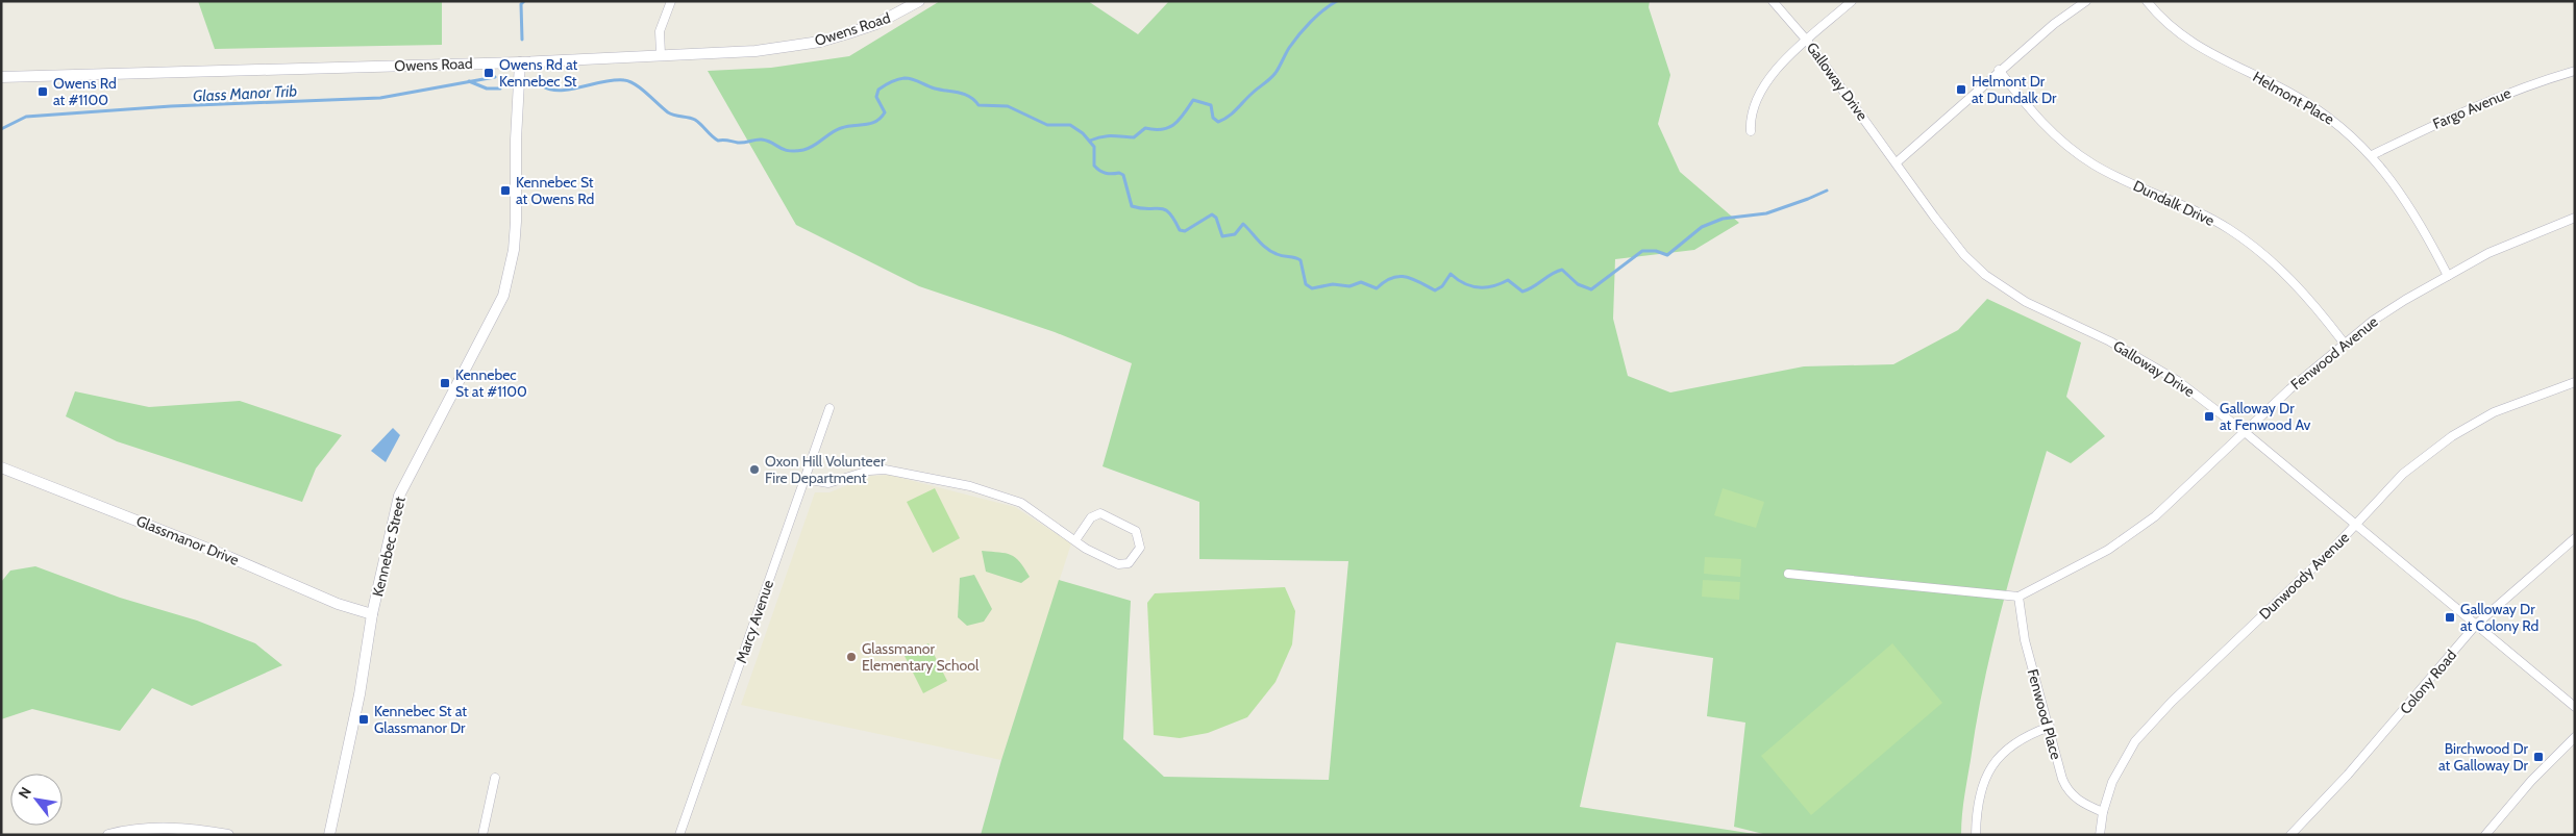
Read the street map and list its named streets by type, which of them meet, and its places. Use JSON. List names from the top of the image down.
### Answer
{
  "streets": {
    "street": [
      "Owens Road",
      "Galloway Drive",
      "Helmont Place",
      "Fargo Avenue",
      "Dundalk Drive",
      "Fenwood Avenue",
      "Glassmanor Drive",
      "Kennebec Street",
      "Dunwoody Avenue",
      "Marcy Avenue",
      "Colony Road",
      "Fenwood Place"
    ]
  },
  "crossings": [
    ["Owens Road", "Kennebec Street"],
    ["Galloway Drive", "Fenwood Avenue"],
    ["Galloway Drive", "Dunwoody Avenue"],
    ["Galloway Drive", "Colony Road"],
    ["Helmont Place", "Fargo Avenue"],
    ["Helmont Place", "Fenwood Avenue"],
    ["Dundalk Drive", "Fenwood Avenue"],
    ["Fenwood Avenue", "Fenwood Place"],
    ["Glassmanor Drive", "Kennebec Street"],
    ["Dunwoody Avenue", "Fenwood Place"]
  ],
  "water": ["Glass Manor Trib"],
  "places": {
    "transit": [
      "Owens Rd at Kennebec St",
      "Helmont Dr at Dundalk Dr",
      "Owens Rd at #1100",
      "Kennebec St at Owens Rd",
      "Kennebec St at #1100",
      "Galloway Dr at Fenwood Av",
      "Galloway Dr at Colony Rd",
      "Kennebec St at Glassmanor Dr",
      "Birchwood Dr at Galloway Dr"
    ],
    "other": ["Oxon Hill Volunteer Fire Department", "Glassmanor Elementary School"]
  },
  "north": "top left"
}
